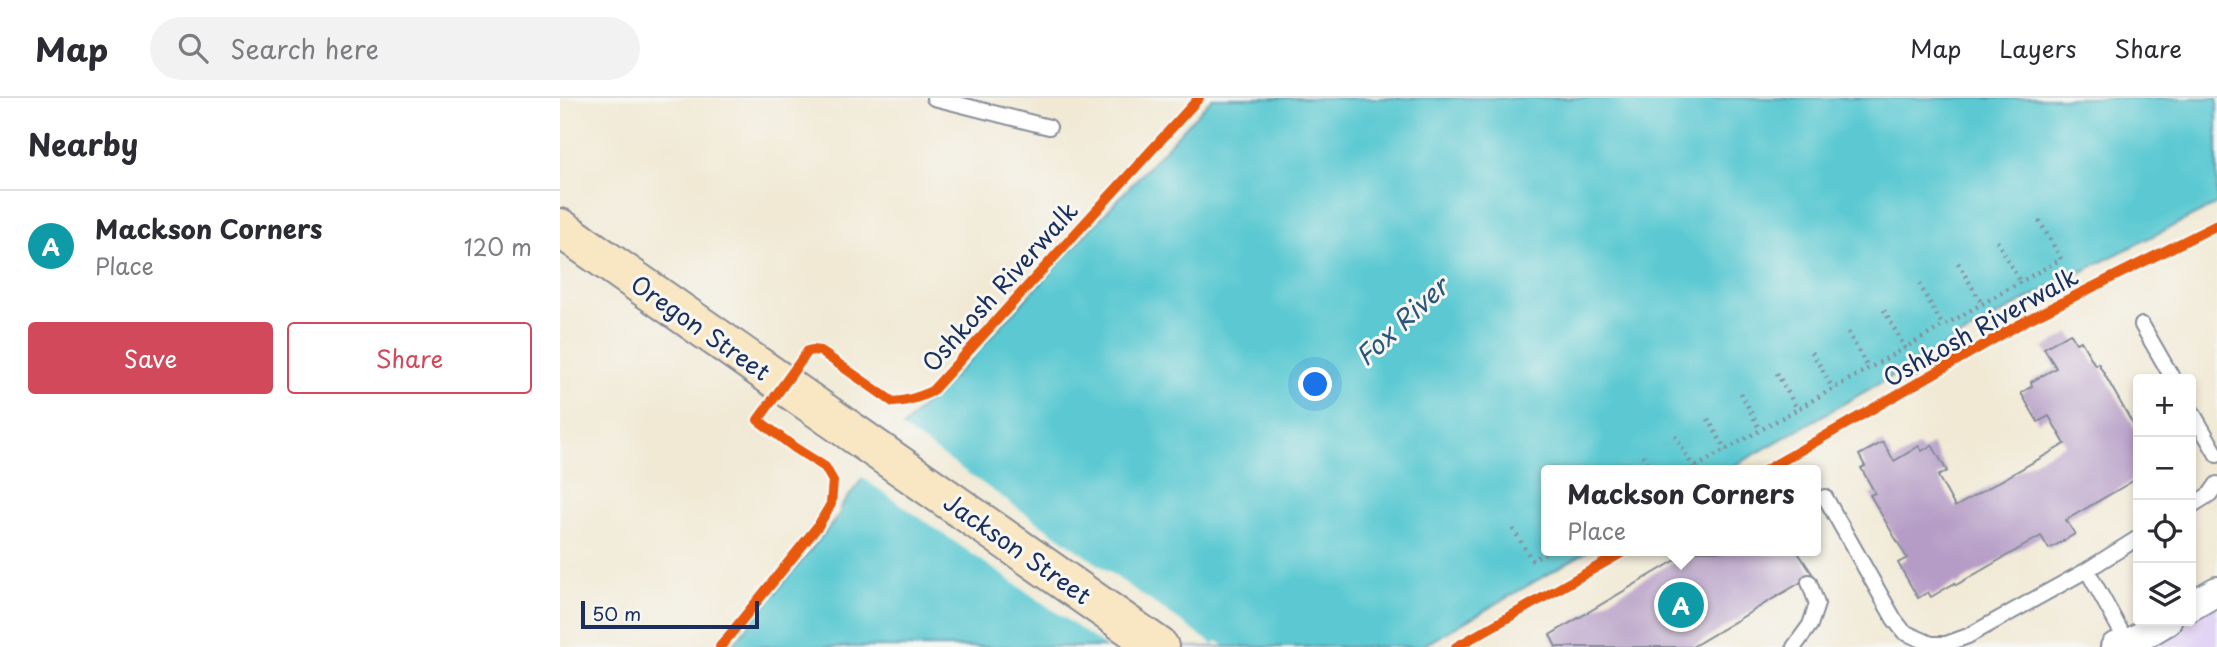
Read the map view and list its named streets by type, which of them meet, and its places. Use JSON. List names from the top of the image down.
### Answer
{
  "streets": {
    "main road": ["Oregon Street", "Jackson Street"],
    "cycle path": ["Oshkosh Riverwalk"]
  },
  "crossings": [
    ["Oregon Street", "Jackson Street"]
  ],
  "water": ["Fox River"],
  "scale_bar": "50 m",
  "page": {
    "header": "Map",
    "search": "Search here",
    "nav": ["Map", "Layers", "Share"],
    "heading": "Nearby",
    "list": [
      {
        "mark": "A",
        "name": "Mackson Corners",
        "note": "Place",
        "value": "120 m"
      }
    ],
    "buttons": ["Save", "Share"],
    "map_buttons": ["+", "−"],
    "popup": ["Mackson Corners", "Place"],
    "pins": "A",
    "scale": "50 m"
  }
}
